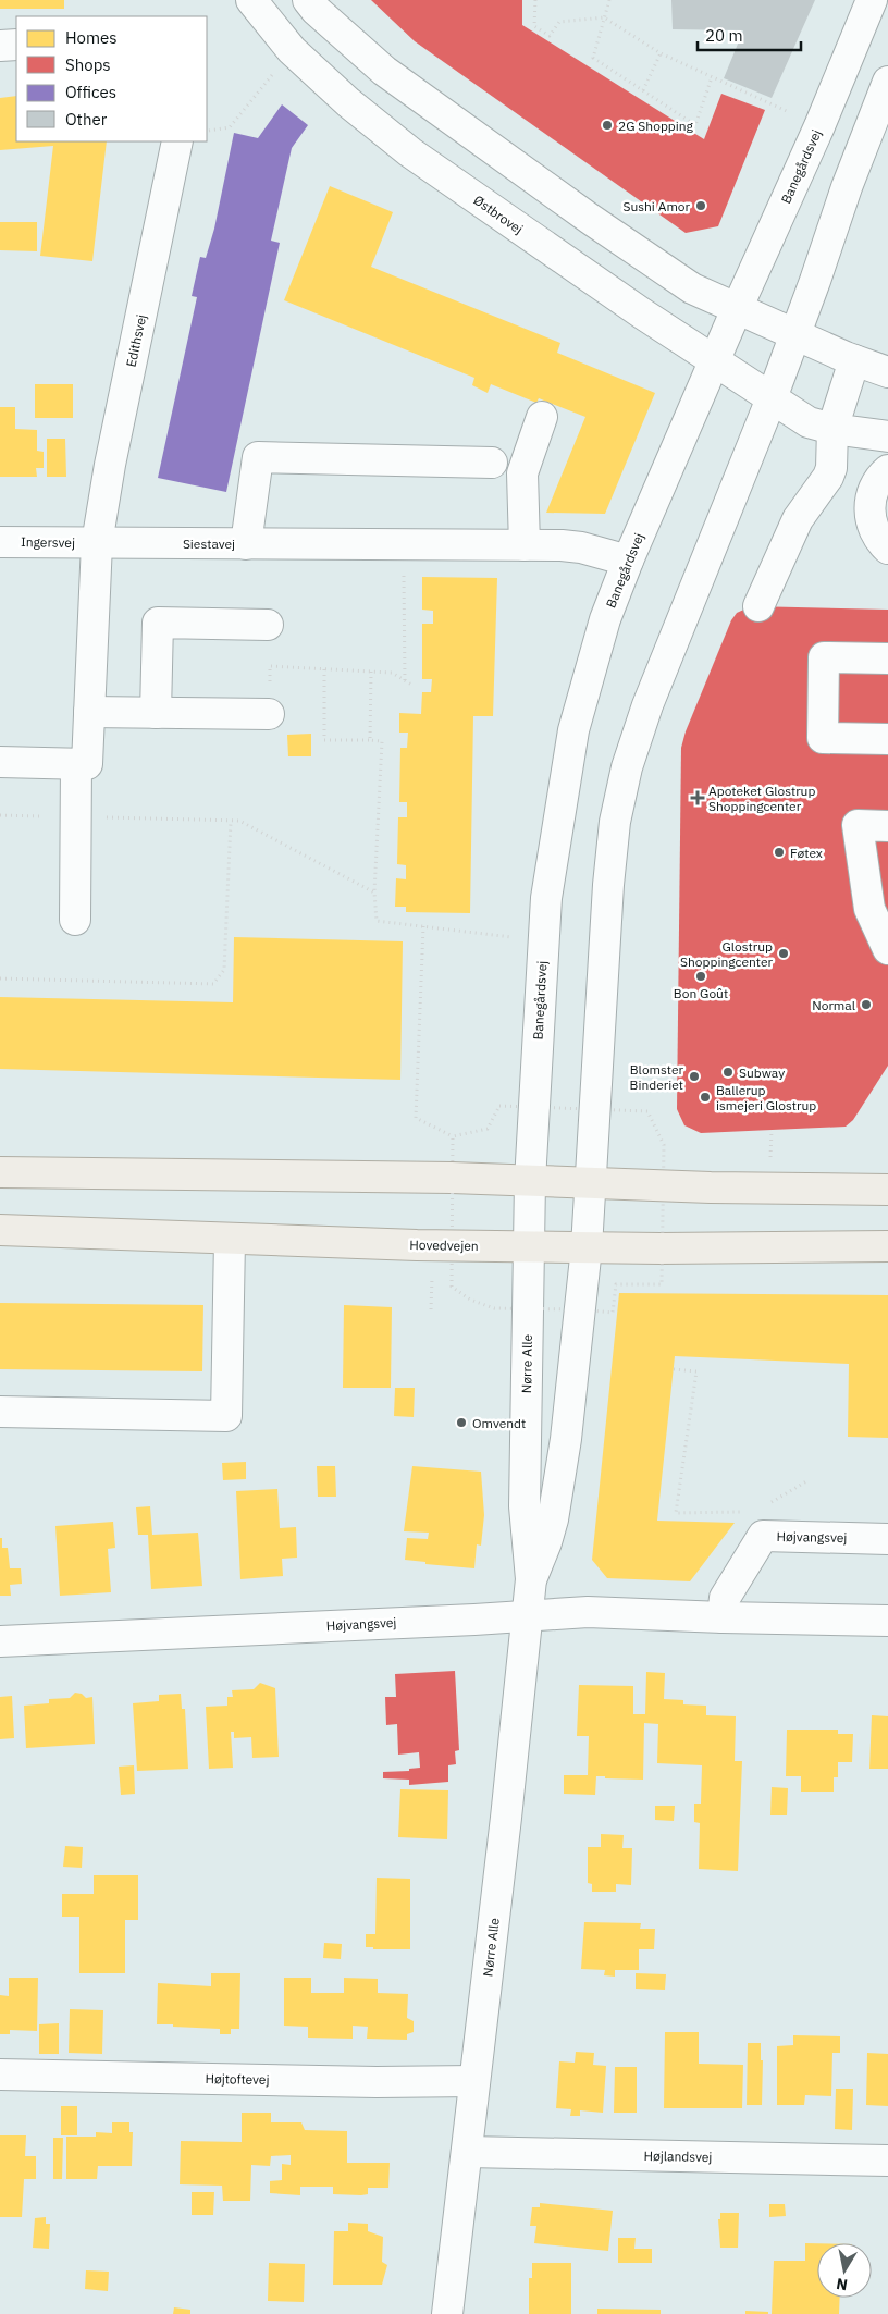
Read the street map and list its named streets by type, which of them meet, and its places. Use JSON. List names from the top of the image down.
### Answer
{
  "streets": {
    "main road": ["Hovedvejen"],
    "street": [
      "Banegårdsvej",
      "Østbrovej",
      "Edithsvej",
      "Ingersvej",
      "Siestavej",
      "Nørre Alle",
      "Højvangsvej",
      "Højtoftevej",
      "Højlandsvej"
    ]
  },
  "crossings": [
    ["Banegårdsvej", "Østbrovej"],
    ["Banegårdsvej", "Siestavej"],
    ["Banegårdsvej", "Nørre Alle"],
    ["Edithsvej", "Ingersvej"],
    ["Edithsvej", "Siestavej"],
    ["Ingersvej", "Siestavej"],
    ["Hovedvejen", "Nørre Alle"],
    ["Nørre Alle", "Højvangsvej"],
    ["Nørre Alle", "Højtoftevej"],
    ["Nørre Alle", "Højlandsvej"]
  ],
  "places": {
    "other": [
      "2G Shopping",
      "Sushi Amor",
      "Føtex",
      "Glostrup Shoppingcenter",
      "Bon Goût",
      "Normal",
      "Subway",
      "Blomster Binderiet",
      "Ballerup ismejeri Glostrup",
      "Omvendt"
    ],
    "health": ["Apoteket Glostrup Shoppingcenter"]
  },
  "legend": [
    "Homes",
    "Shops",
    "Offices",
    "Other"
  ],
  "scale_bar": "20 m",
  "north": "bottom"
}
